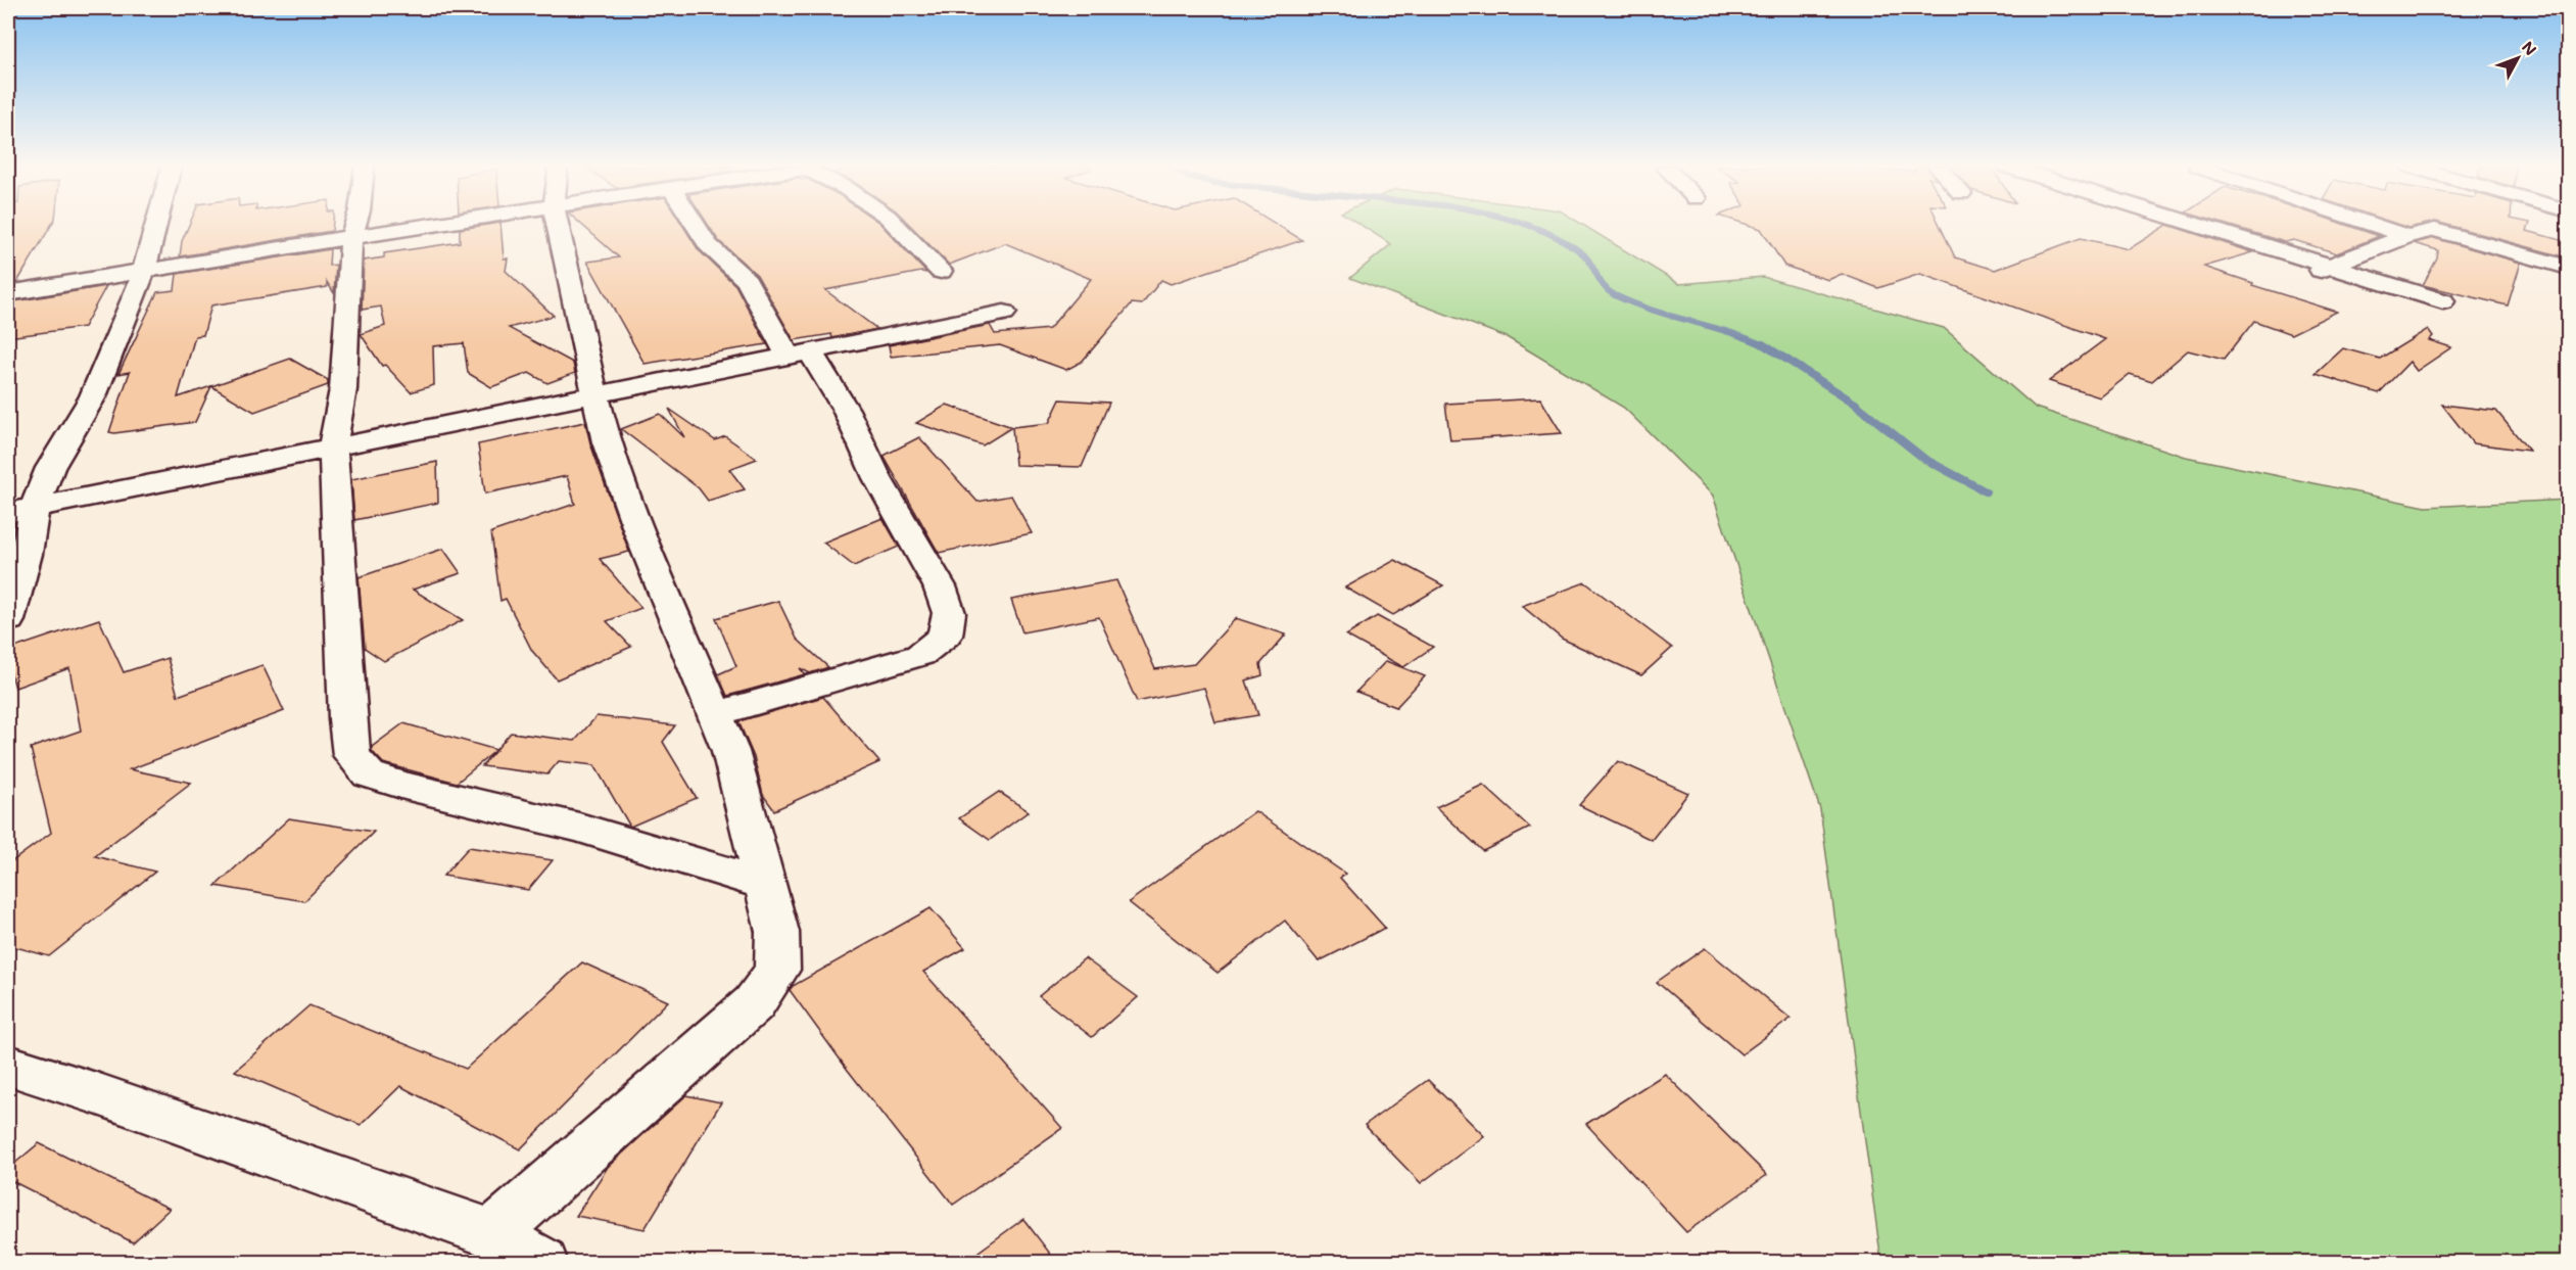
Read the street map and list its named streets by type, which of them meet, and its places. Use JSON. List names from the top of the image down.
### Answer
{
  "north": "top right"
}
